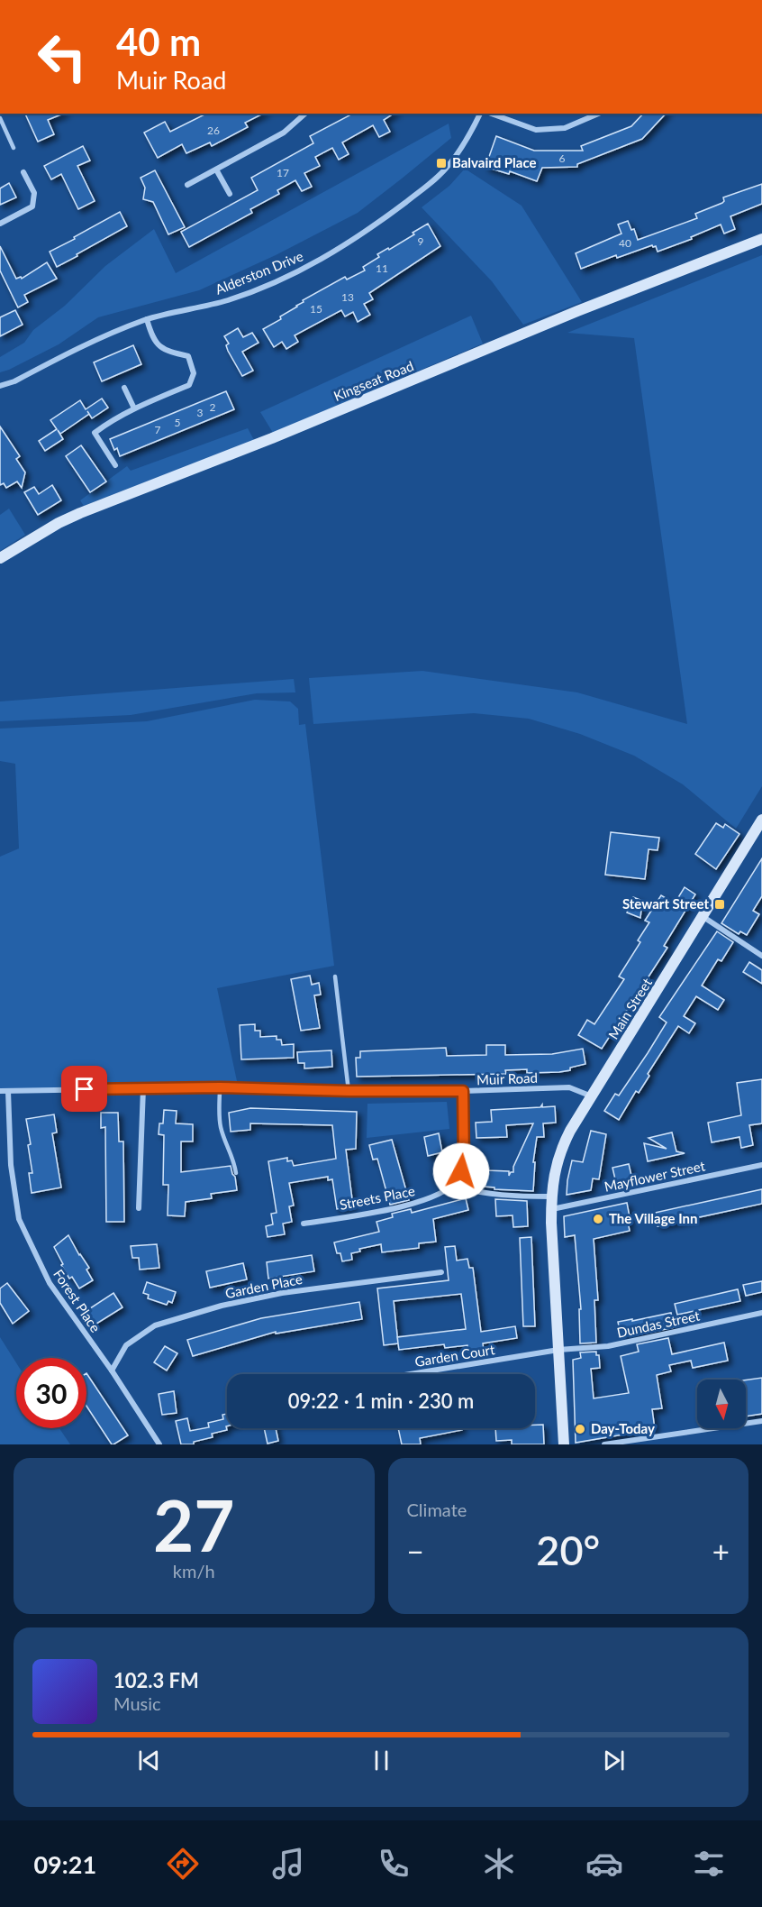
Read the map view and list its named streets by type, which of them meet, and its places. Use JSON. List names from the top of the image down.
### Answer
{
  "streets": {
    "street": [
      "Alderston Drive",
      "Kingseat Road",
      "Main Street",
      "Muir Road",
      "Mayflower Street",
      "Streets Place",
      "Garden Place",
      "Forest Place",
      "Dundas Street",
      "Garden Court"
    ]
  },
  "crossings": [
    ["Main Street", "Muir Road"],
    ["Main Street", "Mayflower Street"],
    ["Main Street", "Dundas Street"],
    ["Main Street", "Garden Court"],
    ["Muir Road", "Forest Place"],
    ["Garden Place", "Forest Place"],
    ["Dundas Street", "Garden Court"]
  ],
  "places": {
    "transit": ["Balvaird Place", "Stewart Street"],
    "other": ["The Village Inn", "Day-Today"]
  },
  "house_numbers": [
    "26",
    "6",
    "17",
    "9",
    "40",
    "11",
    "13",
    "15",
    "2",
    "3",
    "5",
    "7"
  ],
  "north": "bottom",
  "page": {
    "turn": ["40 m", "Muir Road"],
    "limit": "30",
    "trip": "09:22 · 1 min · 230 m",
    "tile": [
      ["27", "km/h"],
      "Climate"
    ],
    "heat": ["−", "20°", "+"],
    "song": ["102.3 FM", "Music"],
    "tabs": "09:21"
  }
}
